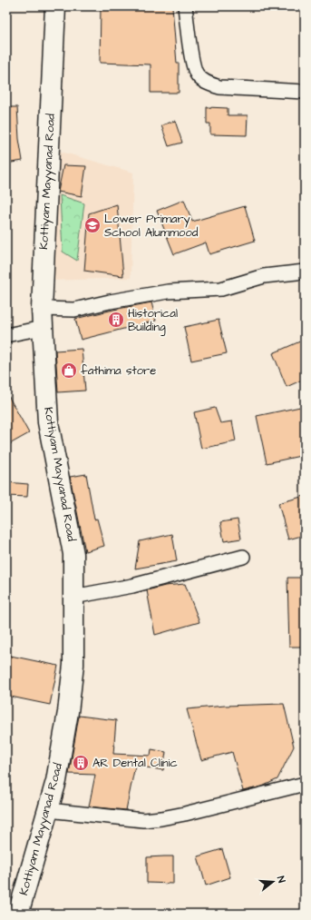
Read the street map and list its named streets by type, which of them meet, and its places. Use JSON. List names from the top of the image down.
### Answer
{
  "streets": {
    "main road": ["Kottiyam Mayyanad Road"]
  },
  "places": {
    "school or university": ["Lower Primary School Alummood"],
    "building": ["Historical Building", "AR Dental Clinic"],
    "shop": ["fathima store"]
  },
  "north": "right"
}
